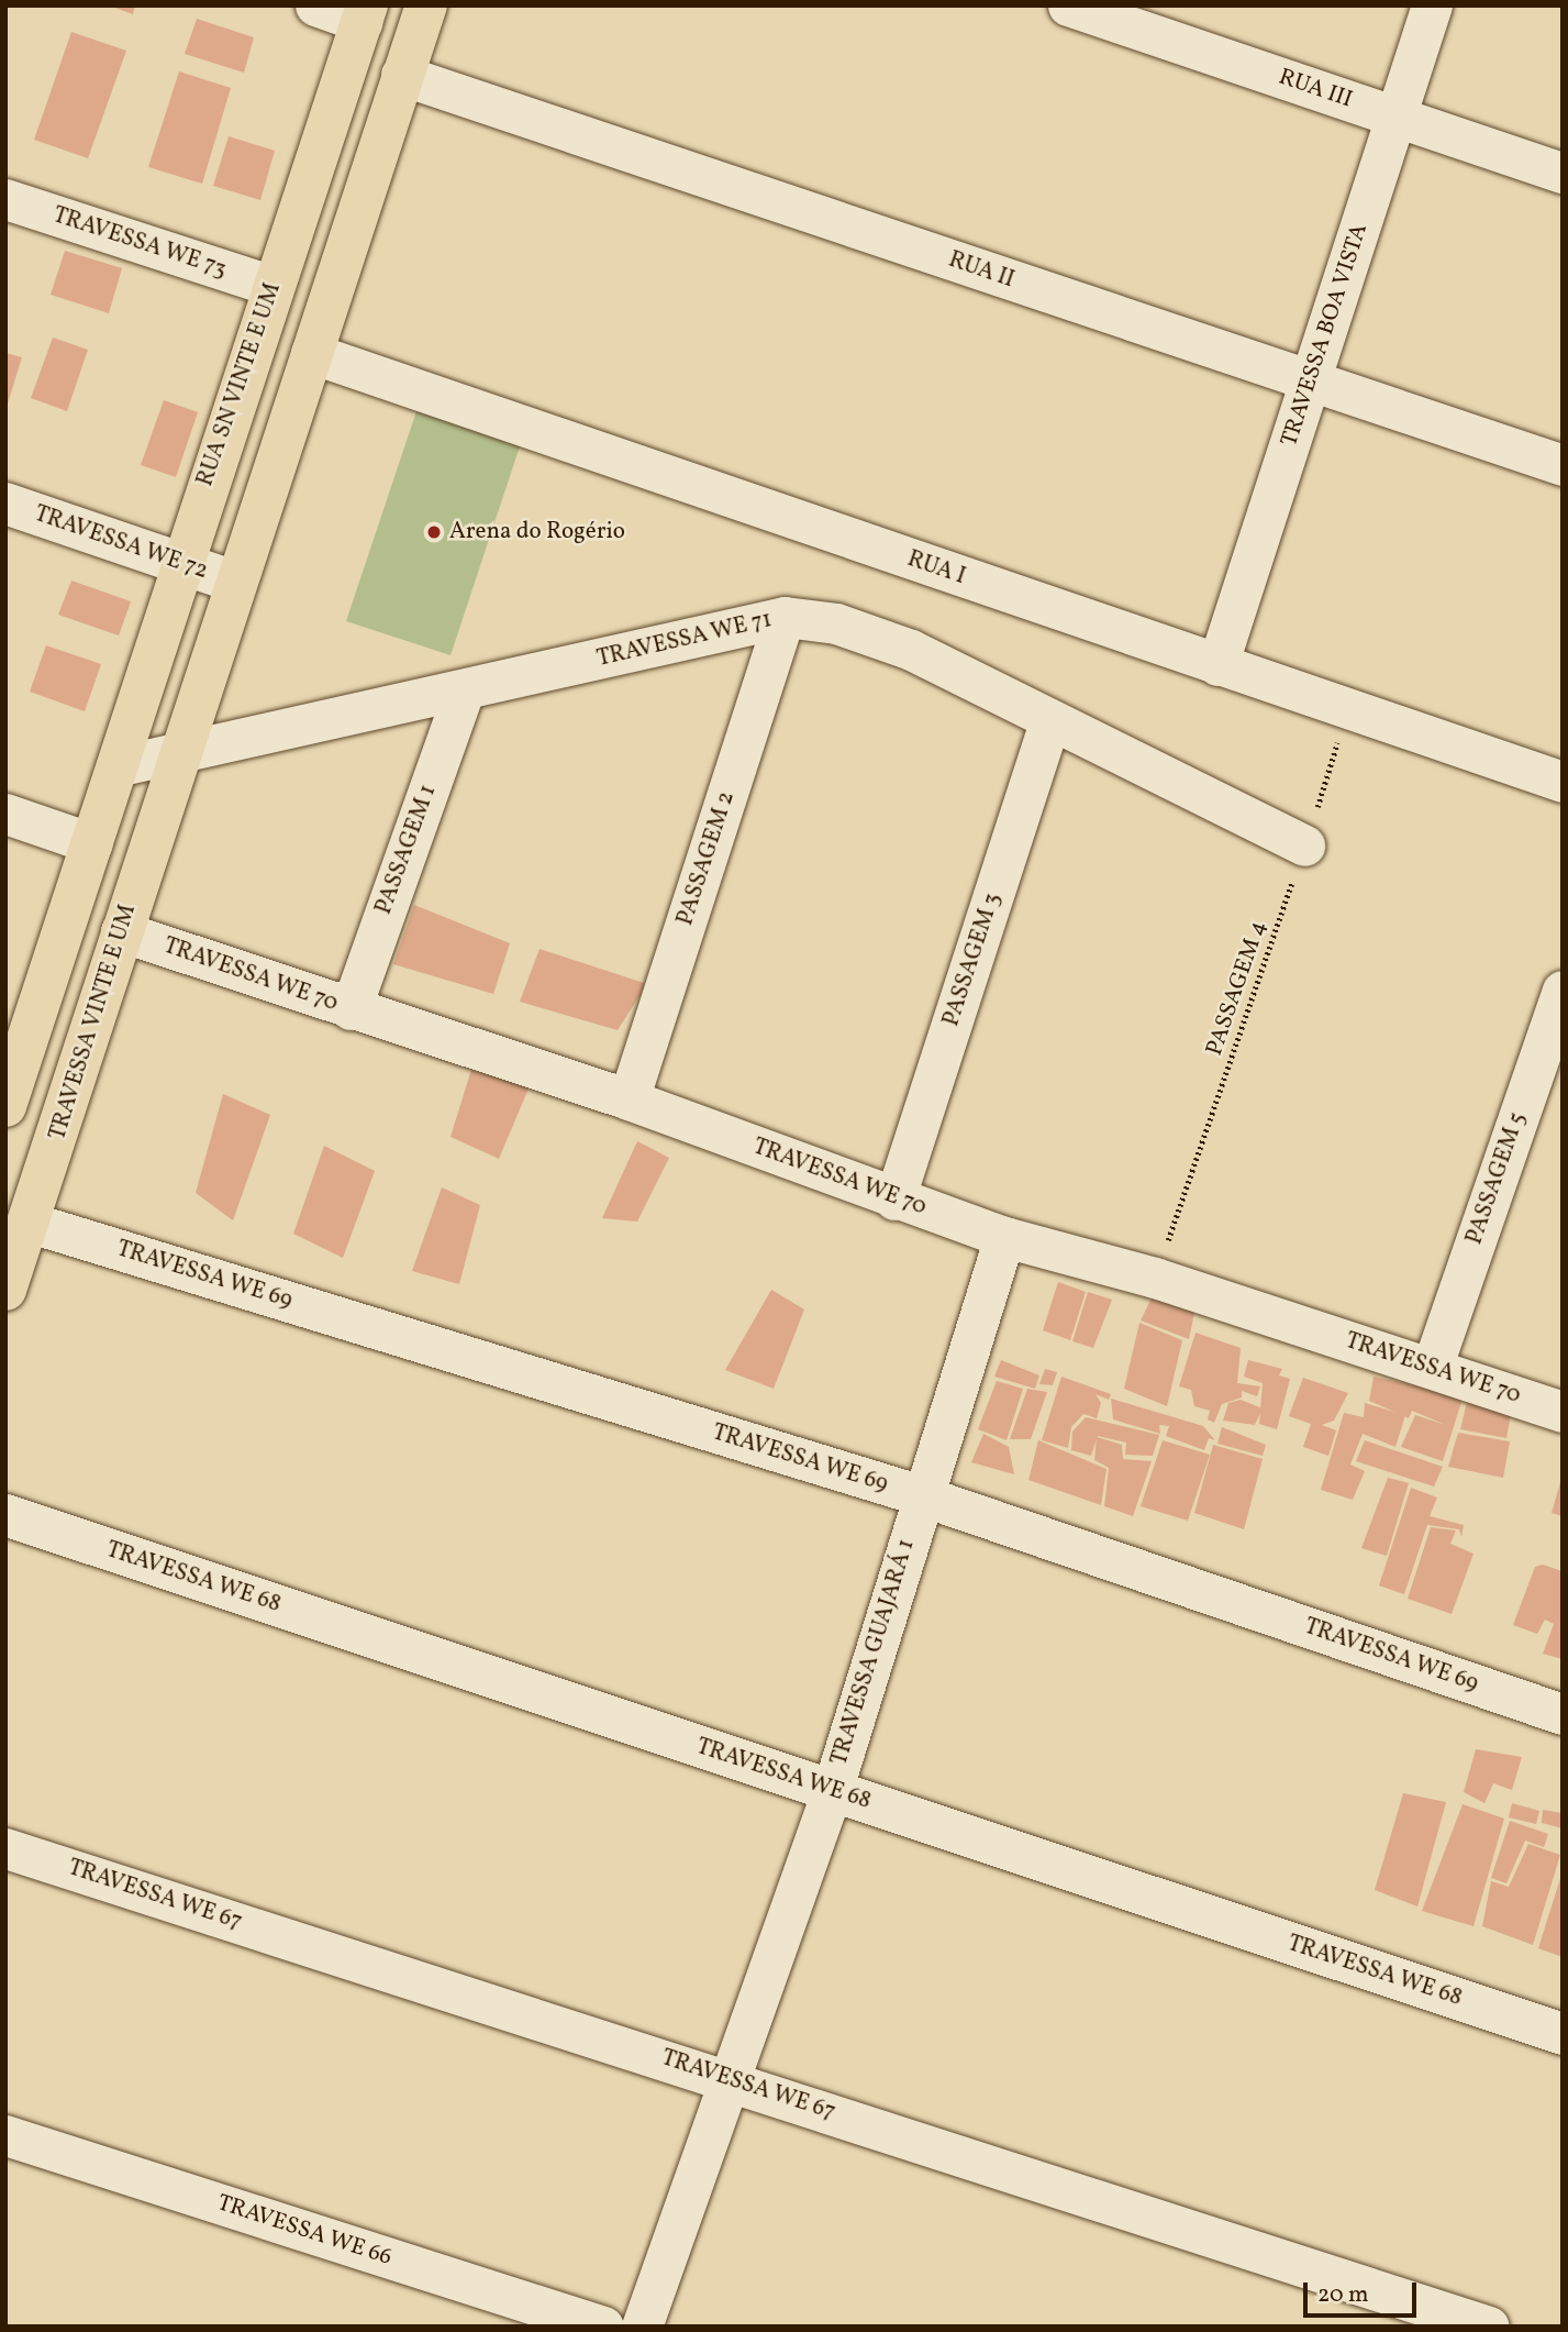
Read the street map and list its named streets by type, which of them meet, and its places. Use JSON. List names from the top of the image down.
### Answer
{
  "streets": {
    "main road": ["RUA SN VINTE E UM", "TRAVESSA VINTE E UM"],
    "street": [
      "RUA III",
      "TRAVESSA WE 73",
      "RUA II",
      "TRAVESSA BOA VISTA",
      "TRAVESSA WE 72",
      "RUA I",
      "TRAVESSA WE 71",
      "PASSAGEM 1",
      "PASSAGEM 2",
      "PASSAGEM 3",
      "TRAVESSA WE 70",
      "PASSAGEM 5",
      "TRAVESSA WE 69",
      "TRAVESSA WE 68",
      "TRAVESSA GUAJARÁ 1",
      "TRAVESSA WE 67",
      "TRAVESSA WE 66"
    ],
    "path": ["PASSAGEM 4"]
  },
  "crossings": [
    ["RUA III", "TRAVESSA BOA VISTA"],
    ["TRAVESSA WE 73", "RUA SN VINTE E UM"],
    ["RUA II", "TRAVESSA BOA VISTA"],
    ["TRAVESSA BOA VISTA", "RUA I"],
    ["RUA SN VINTE E UM", "TRAVESSA WE 72"],
    ["RUA SN VINTE E UM", "TRAVESSA WE 71"],
    ["RUA I", "PASSAGEM 4"],
    ["TRAVESSA WE 71", "PASSAGEM 1"],
    ["TRAVESSA WE 71", "PASSAGEM 2"],
    ["TRAVESSA WE 71", "PASSAGEM 3"],
    ["TRAVESSA WE 71", "PASSAGEM 4"],
    ["TRAVESSA WE 71", "TRAVESSA VINTE E UM"],
    ["PASSAGEM 1", "TRAVESSA WE 70"],
    ["PASSAGEM 2", "TRAVESSA WE 70"],
    ["PASSAGEM 3", "TRAVESSA WE 70"],
    ["TRAVESSA WE 70", "PASSAGEM 4"],
    ["TRAVESSA WE 70", "TRAVESSA VINTE E UM"],
    ["TRAVESSA WE 70", "PASSAGEM 5"],
    ["TRAVESSA WE 70", "TRAVESSA GUAJARÁ 1"],
    ["TRAVESSA VINTE E UM", "TRAVESSA WE 69"],
    ["TRAVESSA WE 69", "TRAVESSA GUAJARÁ 1"],
    ["TRAVESSA WE 68", "TRAVESSA GUAJARÁ 1"],
    ["TRAVESSA GUAJARÁ 1", "TRAVESSA WE 67"]
  ],
  "places": ["Arena do Rogério"],
  "scale_bar": "20 m"
}
